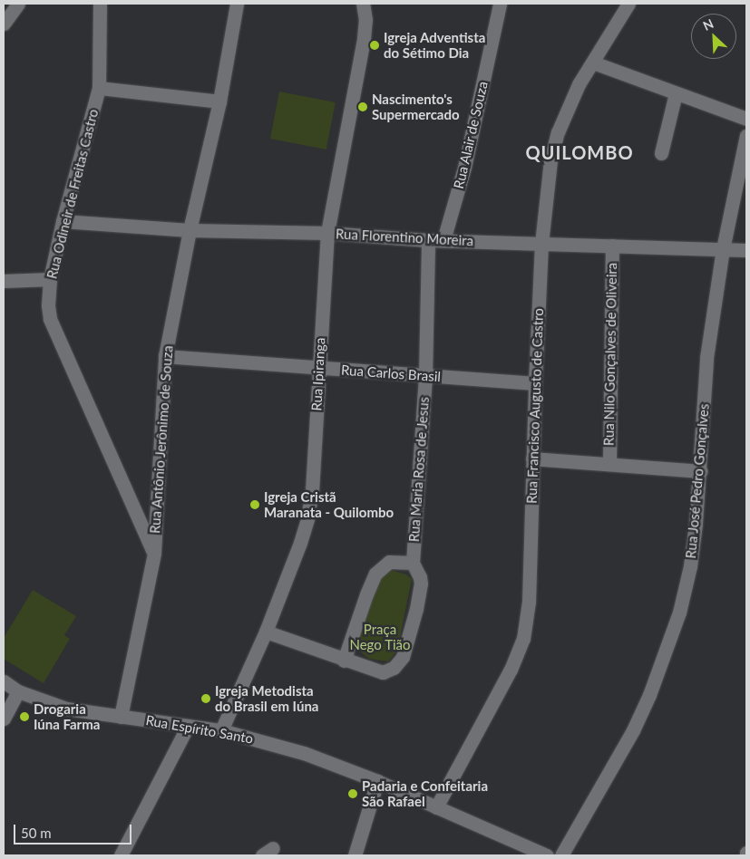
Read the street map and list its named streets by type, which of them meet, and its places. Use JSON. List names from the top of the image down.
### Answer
{
  "streets": {
    "street": [
      "Rua Alair de Souza",
      "Rua Odineir de Freitas Castro",
      "Rua Florentino Moreira",
      "Rua Nilo Gonçalves de Oliveira",
      "Rua Carlos Brasil",
      "Rua Ipiranga",
      "Rua Francisco Augusto de Castro",
      "Rua Antônio Jerônimo de Souza",
      "Rua Maria Rosa de Jesus",
      "Rua José Pedro Gonçalves",
      "Rua Espírito Santo"
    ]
  },
  "crossings": [
    ["Rua Alair de Souza", "Rua Florentino Moreira"],
    ["Rua Odineir de Freitas Castro", "Rua Florentino Moreira"],
    ["Rua Odineir de Freitas Castro", "Rua Antônio Jerônimo de Souza"],
    ["Rua Florentino Moreira", "Rua Nilo Gonçalves de Oliveira"],
    ["Rua Florentino Moreira", "Rua Ipiranga"],
    ["Rua Florentino Moreira", "Rua Francisco Augusto de Castro"],
    ["Rua Florentino Moreira", "Rua Antônio Jerônimo de Souza"],
    ["Rua Florentino Moreira", "Rua Maria Rosa de Jesus"],
    ["Rua Florentino Moreira", "Rua José Pedro Gonçalves"],
    ["Rua Carlos Brasil", "Rua Ipiranga"],
    ["Rua Carlos Brasil", "Rua Francisco Augusto de Castro"],
    ["Rua Carlos Brasil", "Rua Antônio Jerônimo de Souza"],
    ["Rua Carlos Brasil", "Rua Maria Rosa de Jesus"],
    ["Rua Ipiranga", "Rua Maria Rosa de Jesus"],
    ["Rua Ipiranga", "Rua Espírito Santo"],
    ["Rua Francisco Augusto de Castro", "Rua Espírito Santo"],
    ["Rua Antônio Jerônimo de Souza", "Rua Espírito Santo"]
  ],
  "districts": ["QUILOMBO"],
  "parks": ["Praça Nego Tião"],
  "places": [
    "Igreja Adventista do Sétimo Dia",
    "Nascimento's Supermercado",
    "Igreja Cristã Maranata - Quilombo",
    "Igreja Metodista do Brasil em Iúna",
    "Drogaria Iúna Farma",
    "Padaria e Confeitaria São Rafael"
  ],
  "scale_bar": "50 m",
  "north": "top left"
}
